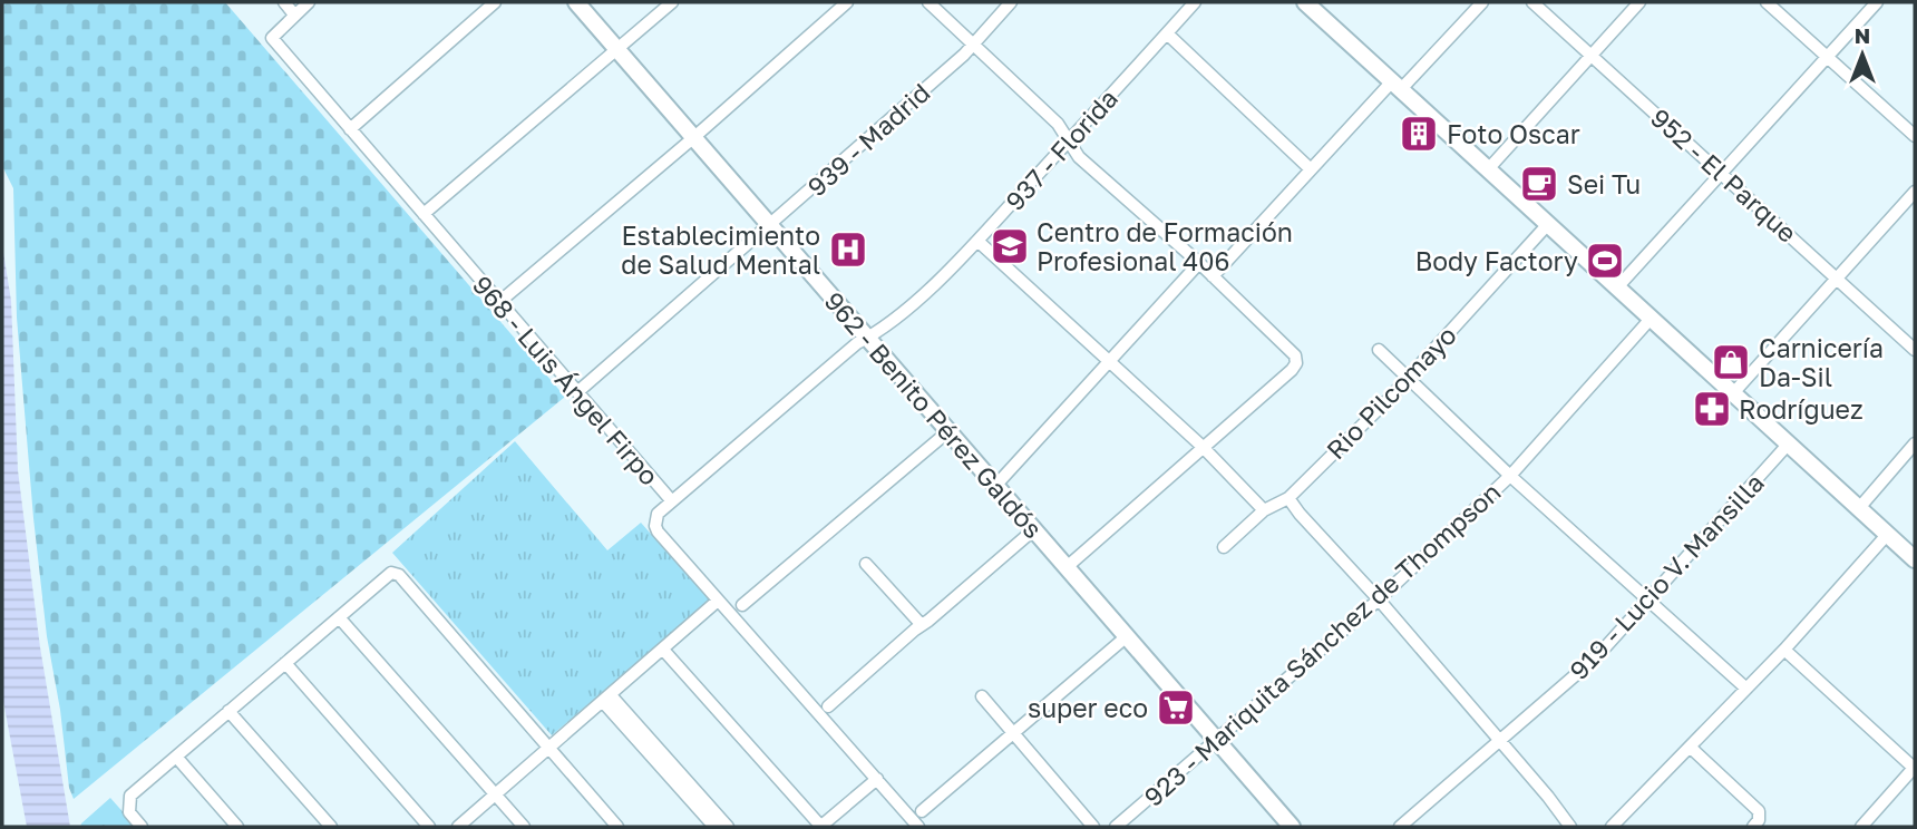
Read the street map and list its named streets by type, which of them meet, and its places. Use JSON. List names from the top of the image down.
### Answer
{
  "streets": {
    "main road": ["962 - Benito Pérez Galdós"],
    "street": [
      "939 - Madrid",
      "937 - Florida",
      "952 - El Parque",
      "968 - Luis Ángel Firpo",
      "Rio Pilcomayo",
      "919 - Lucio V. Mansilla",
      "923 - Mariquita Sánchez de Thompson"
    ]
  },
  "crossings": [
    ["939 - Madrid", "968 - Luis Ángel Firpo"],
    ["939 - Madrid", "962 - Benito Pérez Galdós"],
    ["937 - Florida", "968 - Luis Ángel Firpo"],
    ["937 - Florida", "962 - Benito Pérez Galdós"],
    ["962 - Benito Pérez Galdós", "923 - Mariquita Sánchez de Thompson"]
  ],
  "places": {
    "building": ["Foto Oscar"],
    "cafe": ["Sei Tu"],
    "school or university": ["Centro de Formación Profesional 406"],
    "hospital": ["Establecimiento de Salud Mental"],
    "sports": ["Body Factory"],
    "shop": ["Carnicería Da-Sil"],
    "pharmacy": ["Rodríguez"],
    "supermarket": ["super eco"]
  },
  "north": "top"
}
